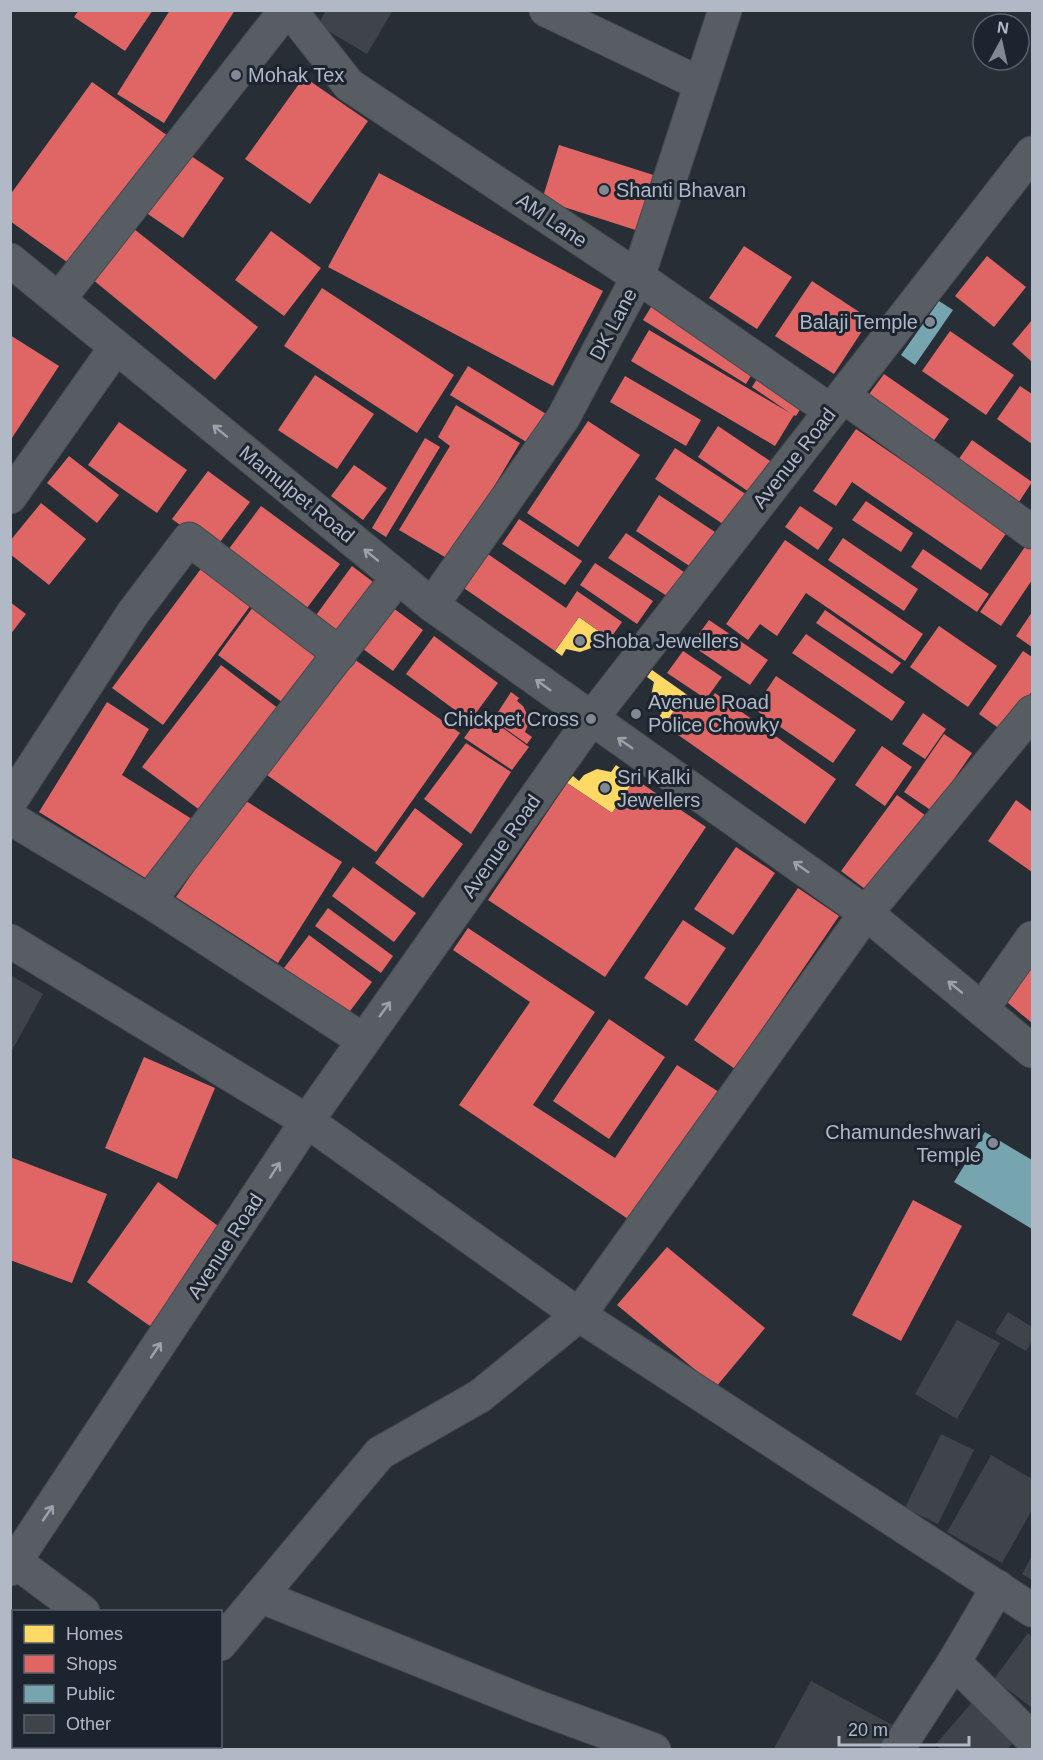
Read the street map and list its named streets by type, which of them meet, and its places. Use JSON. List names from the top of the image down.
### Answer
{
  "streets": {
    "street": [
      "AM Lane",
      "DK Lane",
      "Avenue Road",
      "Mamulpet Road"
    ]
  },
  "crossings": [
    ["AM Lane", "DK Lane"],
    ["AM Lane", "Avenue Road"],
    ["DK Lane", "Mamulpet Road"],
    ["Avenue Road", "Mamulpet Road"]
  ],
  "one_way": ["Mamulpet Road"],
  "places": [
    "Mohak Tex",
    "Shanti Bhavan",
    "Balaji Temple",
    "Shoba Jewellers",
    "Avenue Road Police Chowky",
    "Chickpet Cross",
    "Sri Kalki Jewellers",
    "Chamundeshwari Temple"
  ],
  "legend": [
    "Homes",
    "Shops",
    "Public",
    "Other"
  ],
  "scale_bar": "20 m",
  "north": "top"
}
